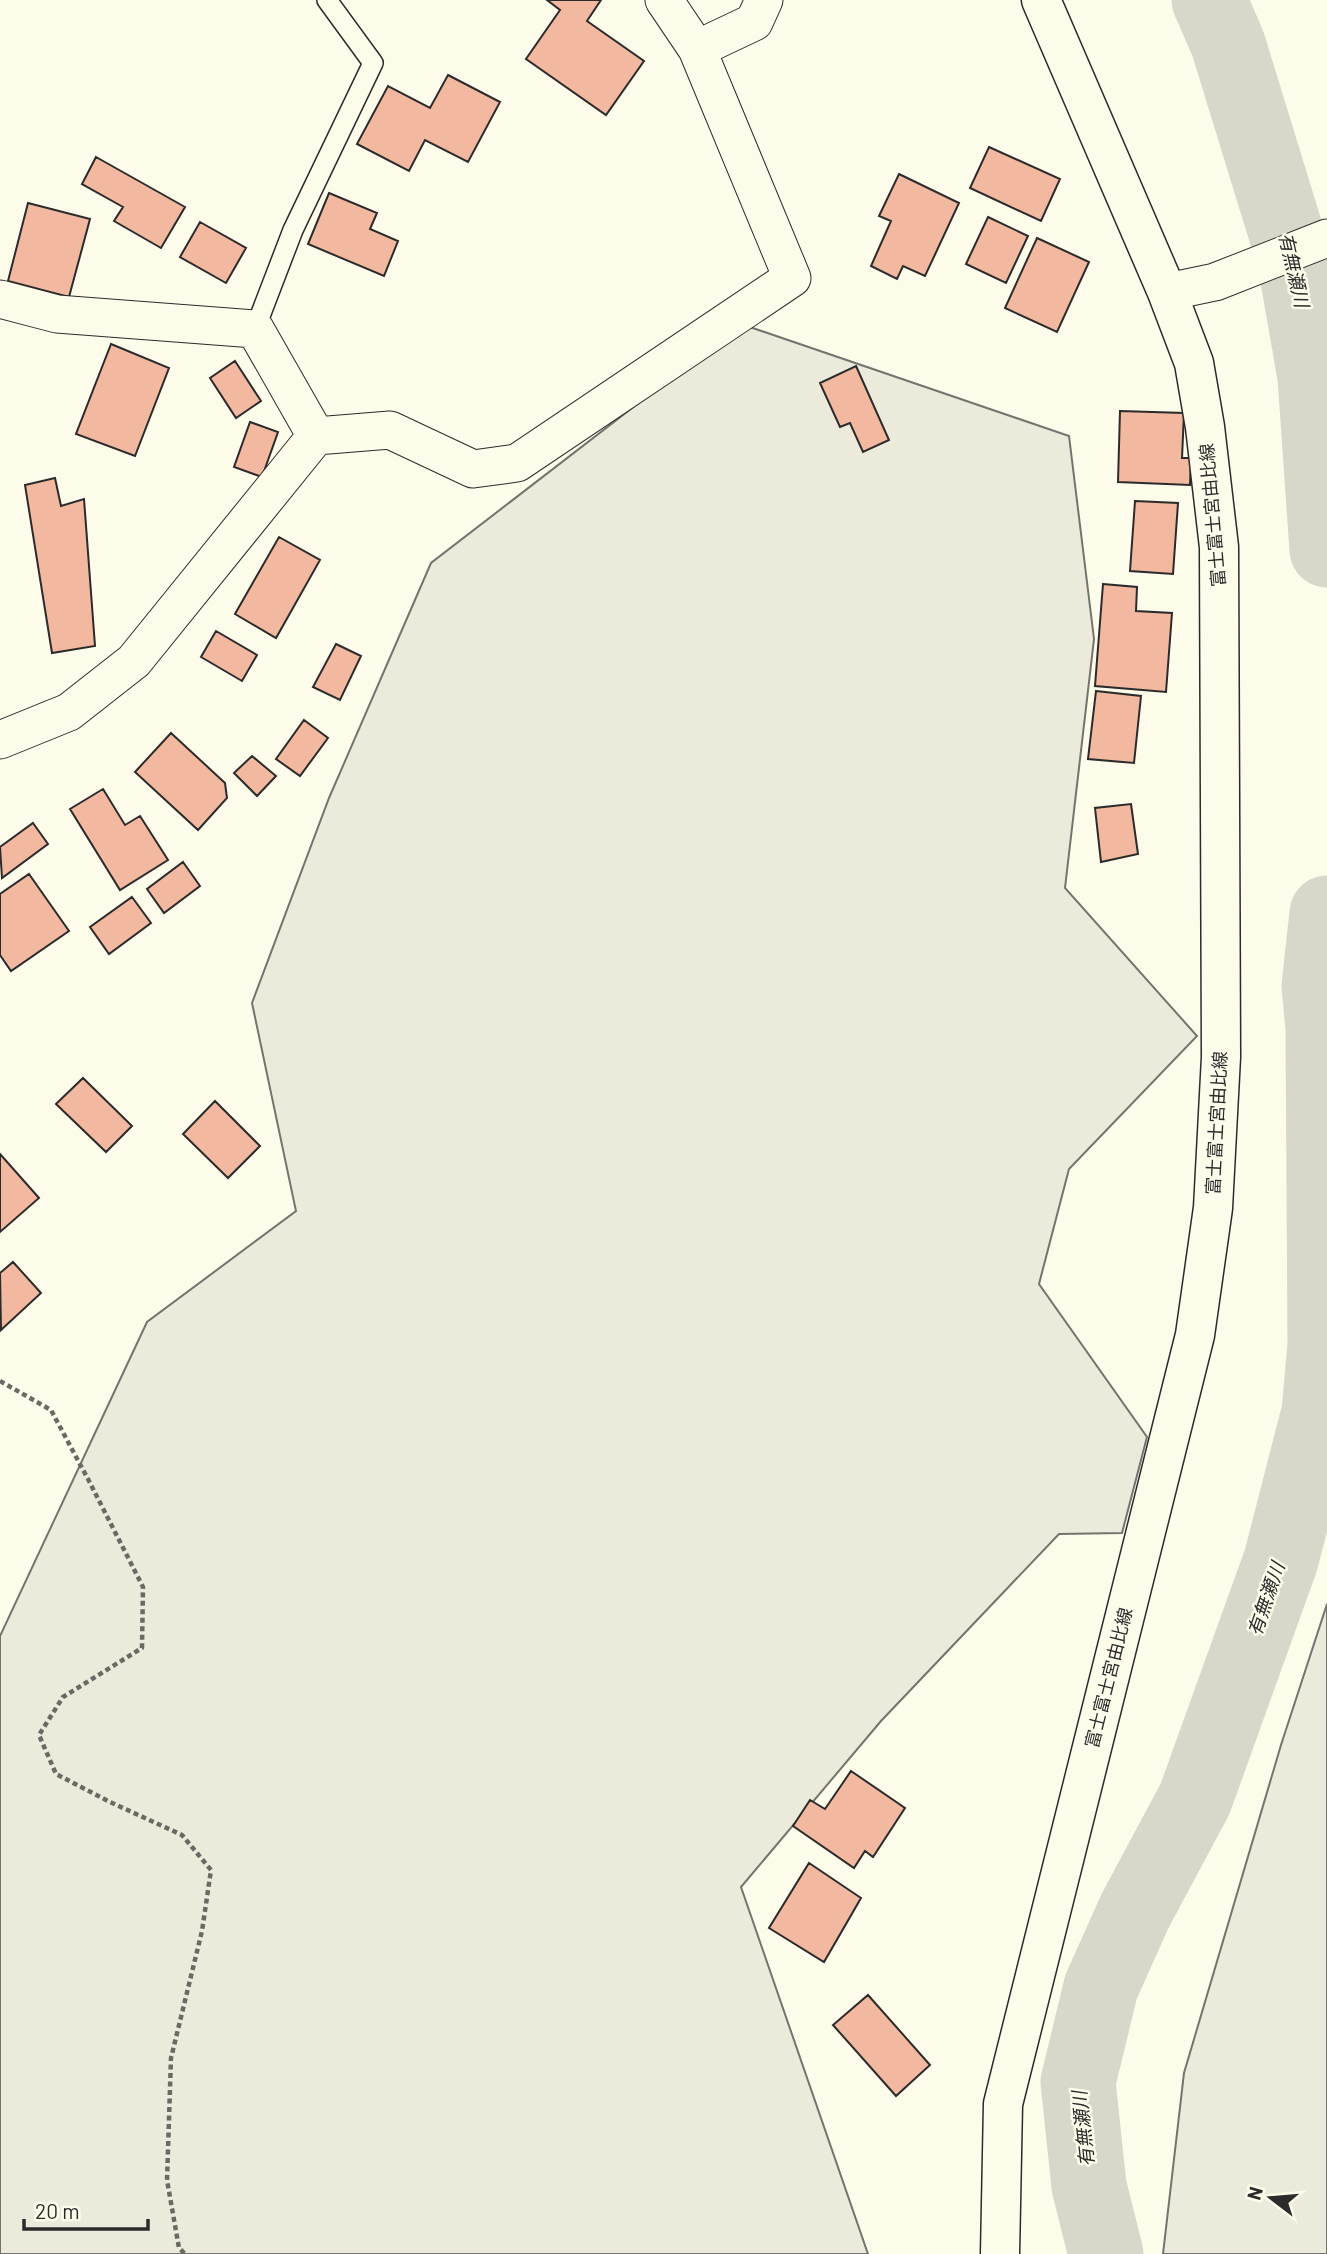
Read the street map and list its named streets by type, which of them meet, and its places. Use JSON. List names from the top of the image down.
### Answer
{
  "streets": {
    "main road": ["富士富士宮由比線"]
  },
  "water": ["有無瀬川"],
  "scale_bar": "20 m",
  "north": "left"
}
